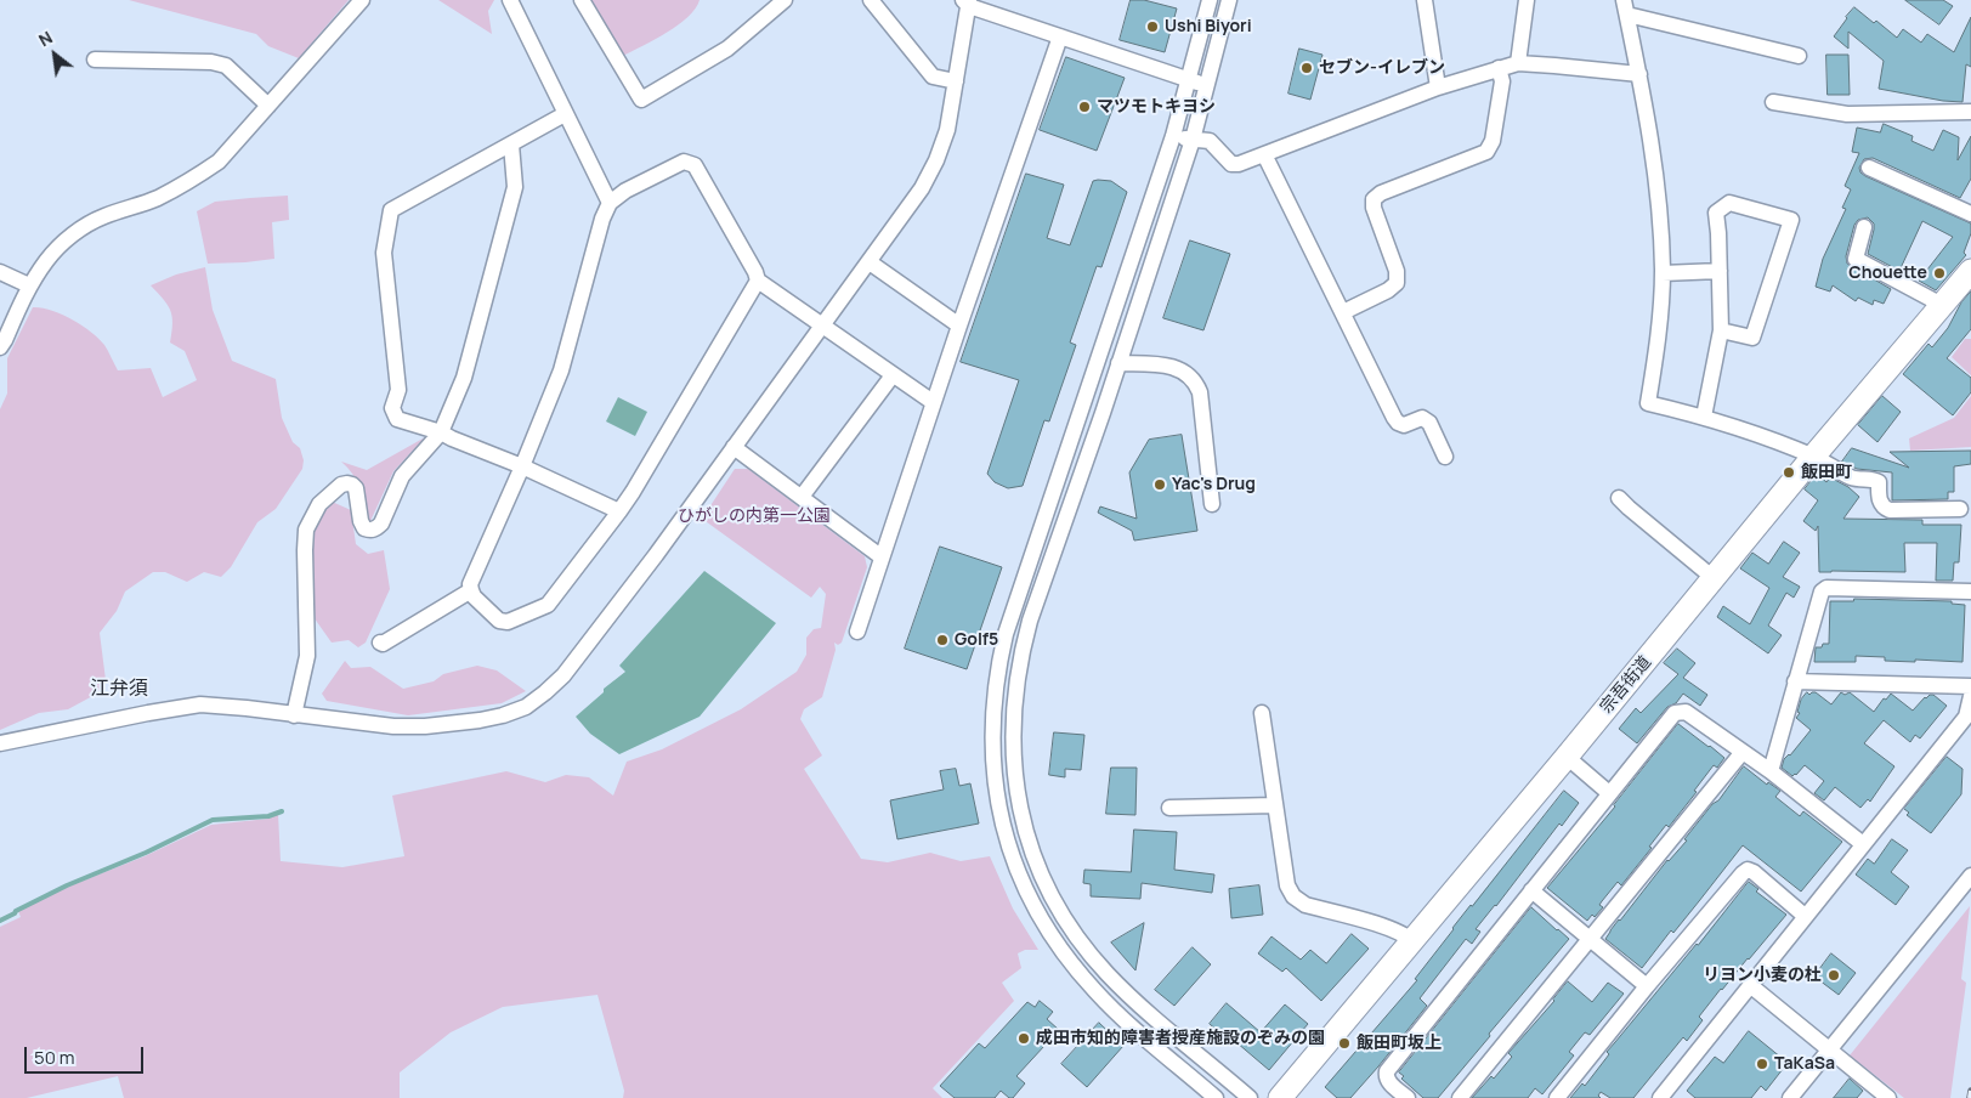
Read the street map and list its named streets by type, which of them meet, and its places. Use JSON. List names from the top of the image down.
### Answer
{
  "streets": {
    "highway": ["宗吾街道"]
  },
  "districts": ["江弁須"],
  "parks": ["ひがしの内第一公園"],
  "places": [
    "Ushi Biyori",
    "セブン-イレブン",
    "マツモトキヨシ",
    "Chouette",
    "飯田町",
    "Yac's Drug",
    "Golf5",
    "リヨン小麦の杜",
    "成田市知的障害者授産施設のぞみの園",
    "飯田町坂上",
    "TaKaSa"
  ],
  "scale_bar": "50 m",
  "north": "top left"
}
